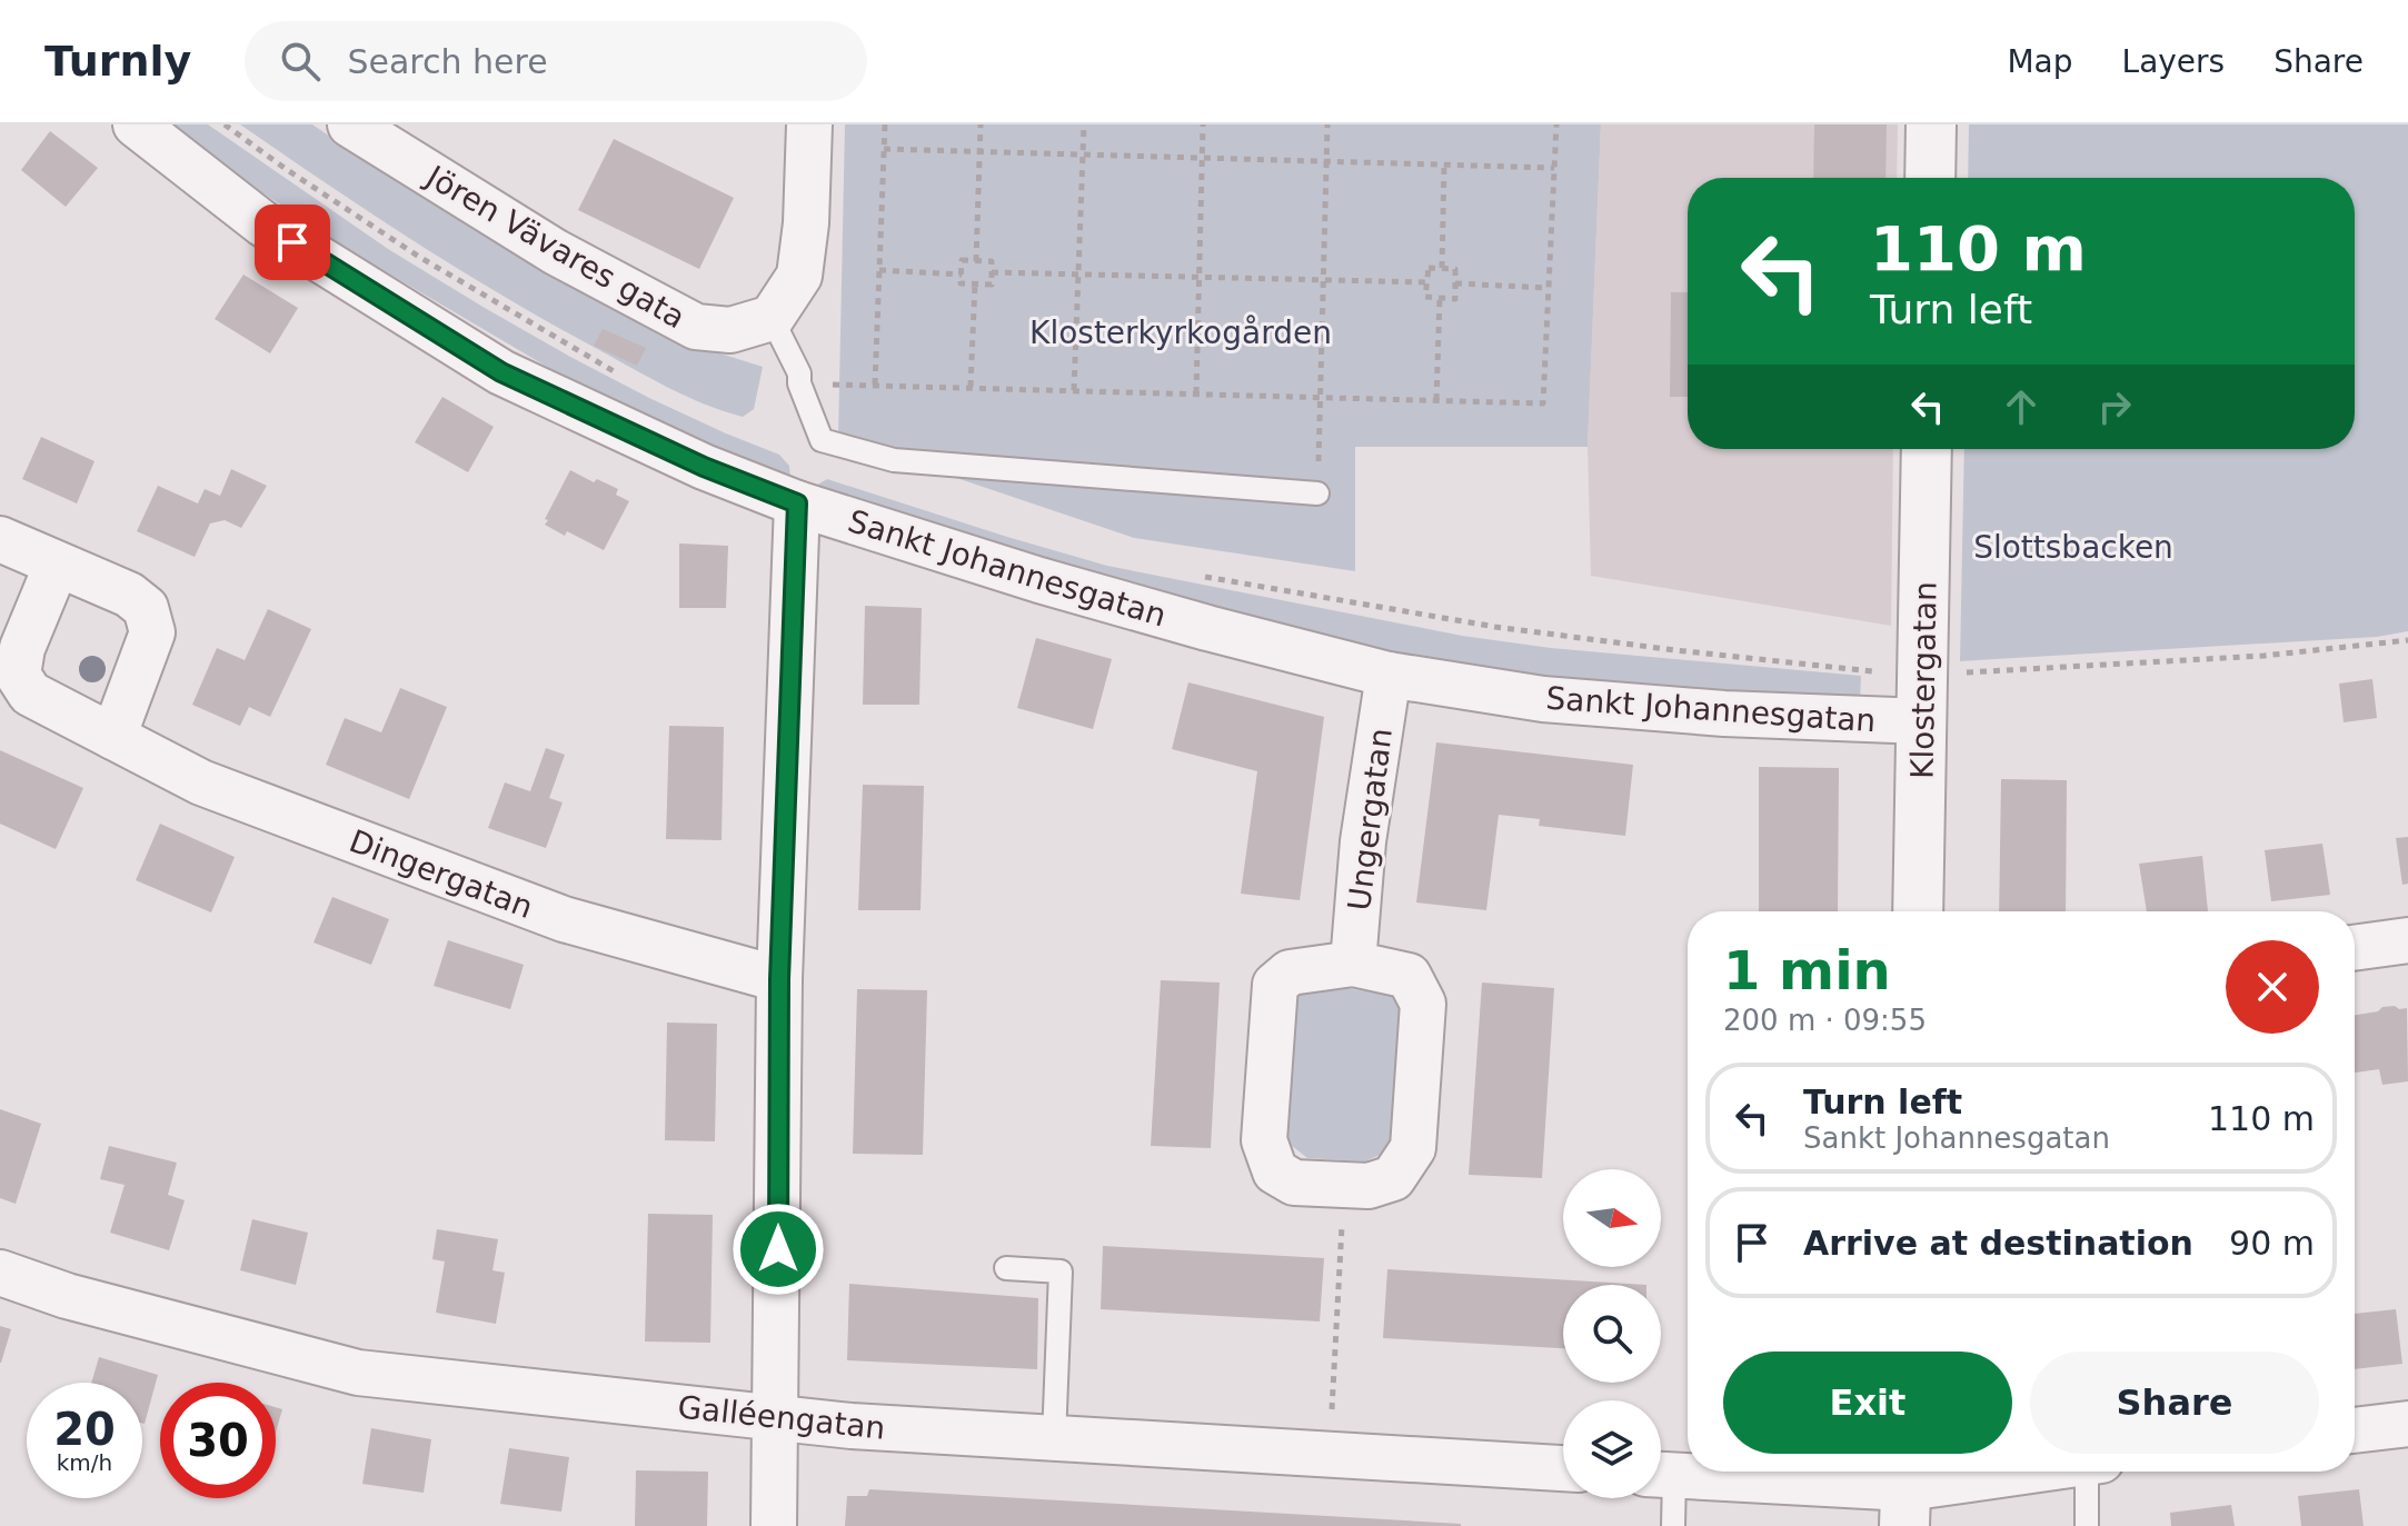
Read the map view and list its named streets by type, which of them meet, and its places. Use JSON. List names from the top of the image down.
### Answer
{
  "streets": {
    "street": [
      "Jören Vävares gata",
      "Sankt Johannesgatan",
      "Klostergatan",
      "Ungergatan",
      "Dingergatan",
      "Galléengatan"
    ]
  },
  "crossings": [
    ["Sankt Johannesgatan", "Klostergatan"],
    ["Sankt Johannesgatan", "Ungergatan"]
  ],
  "parks": ["Klosterkyrkogården", "Slottsbacken"],
  "north": "right",
  "page": {
    "header": "Turnly",
    "search": "Search here",
    "nav": ["Map", "Layers", "Share"],
    "turn": ["110 m", "Turn left"],
    "heading": ["1 min", "200 m · 09:55"],
    "list": [
      {
        "name": "Turn left",
        "note": "Sankt Johannesgatan",
        "value": "110 m"
      },
      {
        "name": "Arrive at destination",
        "value": "90 m"
      }
    ],
    "buttons": ["Exit", "Share"],
    "speed": "20 km/h",
    "limit": "30"
  }
}
